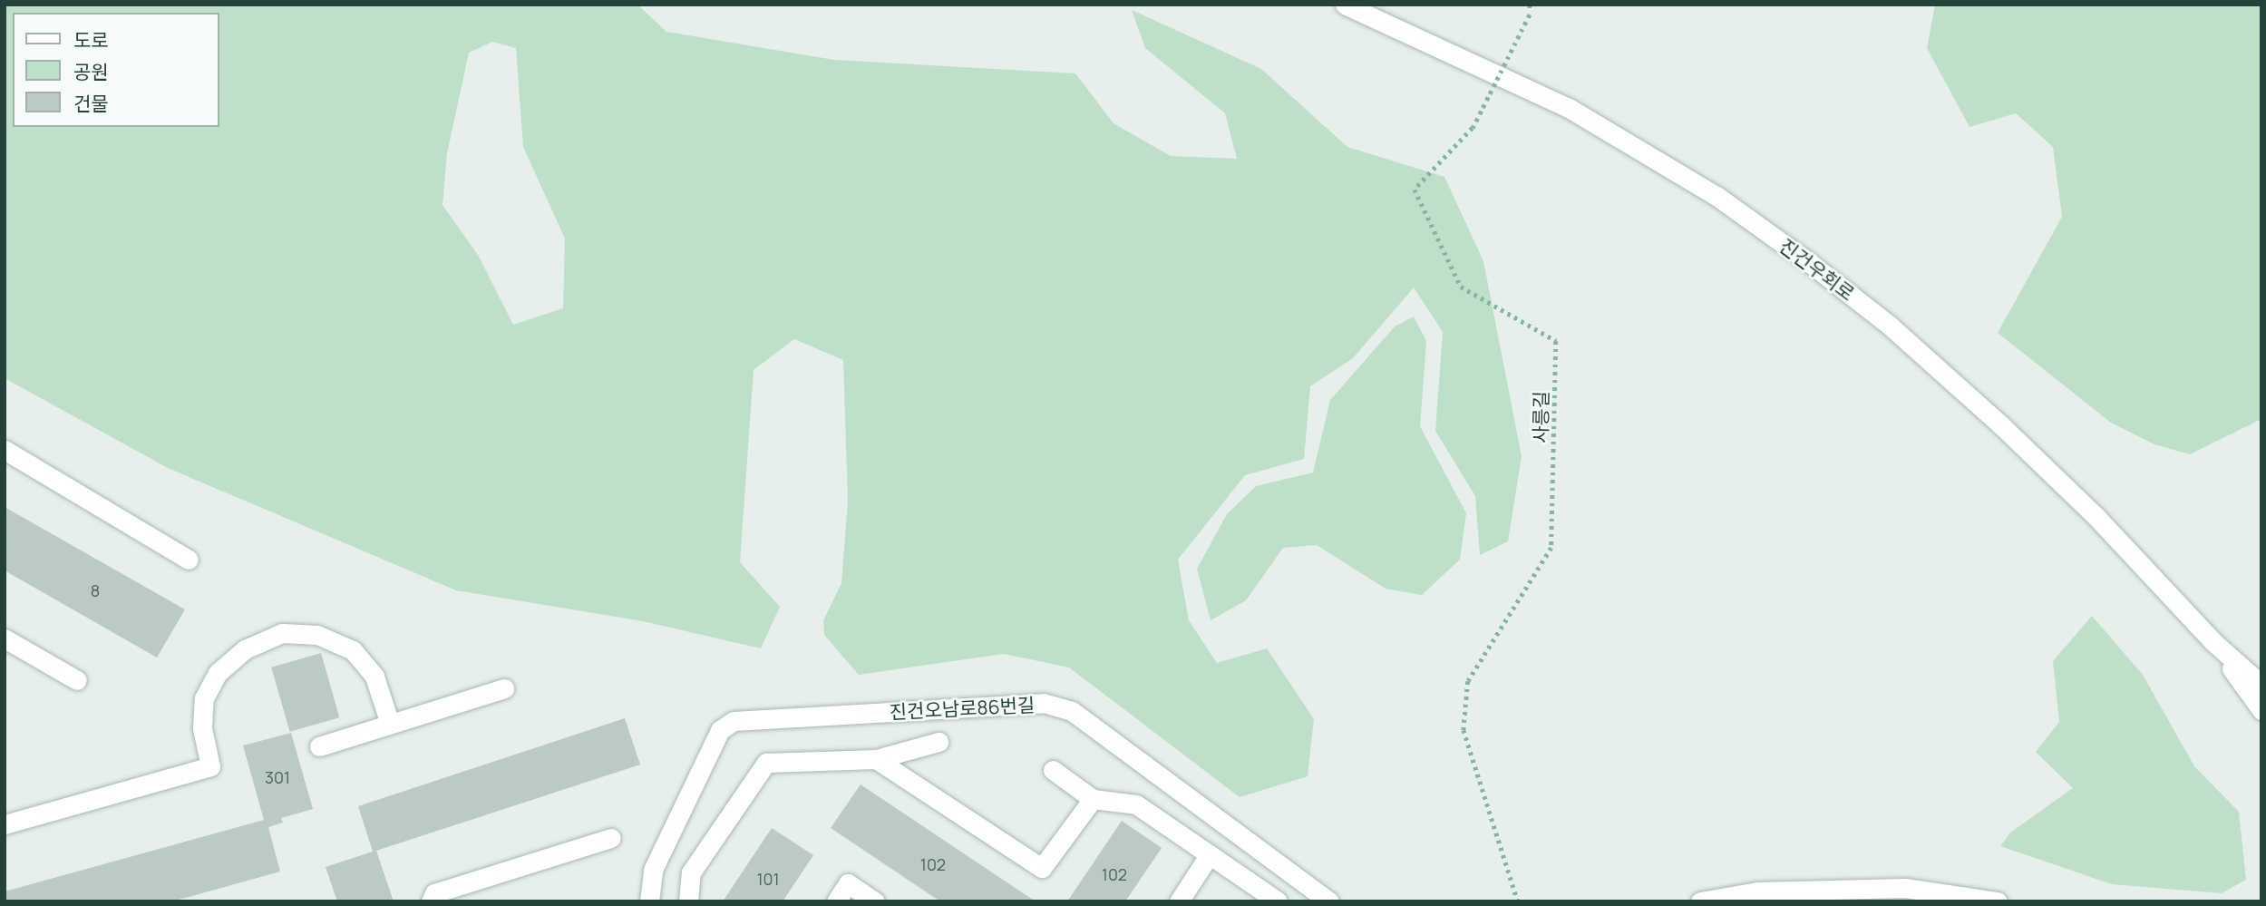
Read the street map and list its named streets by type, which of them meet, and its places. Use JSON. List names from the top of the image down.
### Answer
{
  "streets": {
    "main road": ["진건우회로", "진건오남로86번길"],
    "path": ["사릉길"]
  },
  "house_numbers": [
    "8",
    "301",
    "102",
    "102",
    "101"
  ],
  "legend": ["도로", "공원", "건물"]
}
